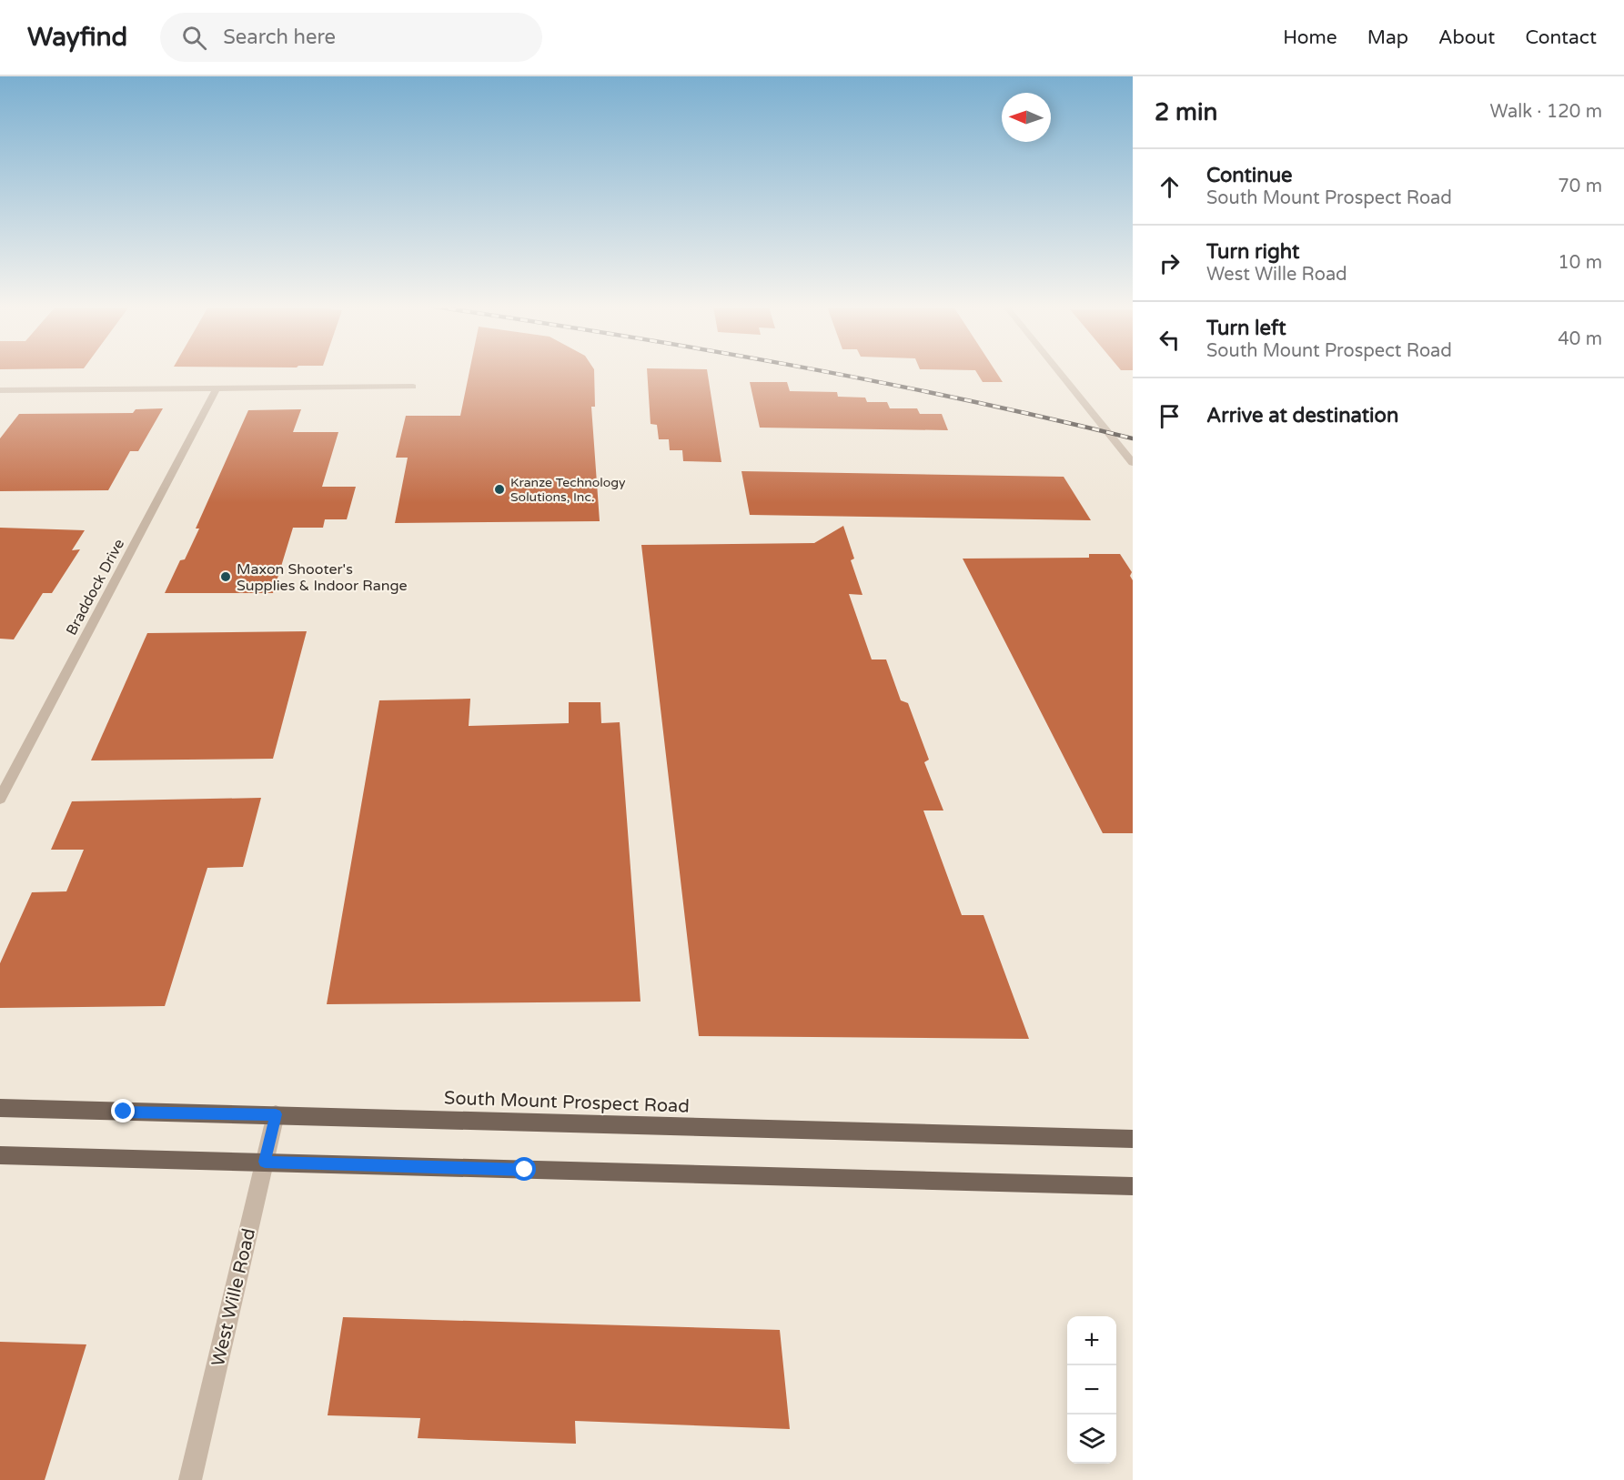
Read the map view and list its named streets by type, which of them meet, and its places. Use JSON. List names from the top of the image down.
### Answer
{
  "streets": {
    "main road": ["South Mount Prospect Road"],
    "street": ["Braddock Drive", "West Wille Road"]
  },
  "crossings": [
    ["South Mount Prospect Road", "West Wille Road"]
  ],
  "places": ["Kranze Technology Solutions, Inc.", "Maxon Shooter's Supplies & Indoor Range"],
  "north": "left",
  "page": {
    "header": "Wayfind",
    "search": "Search here",
    "nav": [
      "Home",
      "Map",
      "About",
      "Contact"
    ],
    "heading": ["2 min", "Walk · 120 m"],
    "list": [
      ["Continue", "South Mount Prospect Road", "70 m"],
      ["Turn right", "West Wille Road", "10 m"],
      ["Turn left", "South Mount Prospect Road", "40 m"],
      "Arrive at destination"
    ],
    "map_buttons": ["+", "−"]
  }
}
